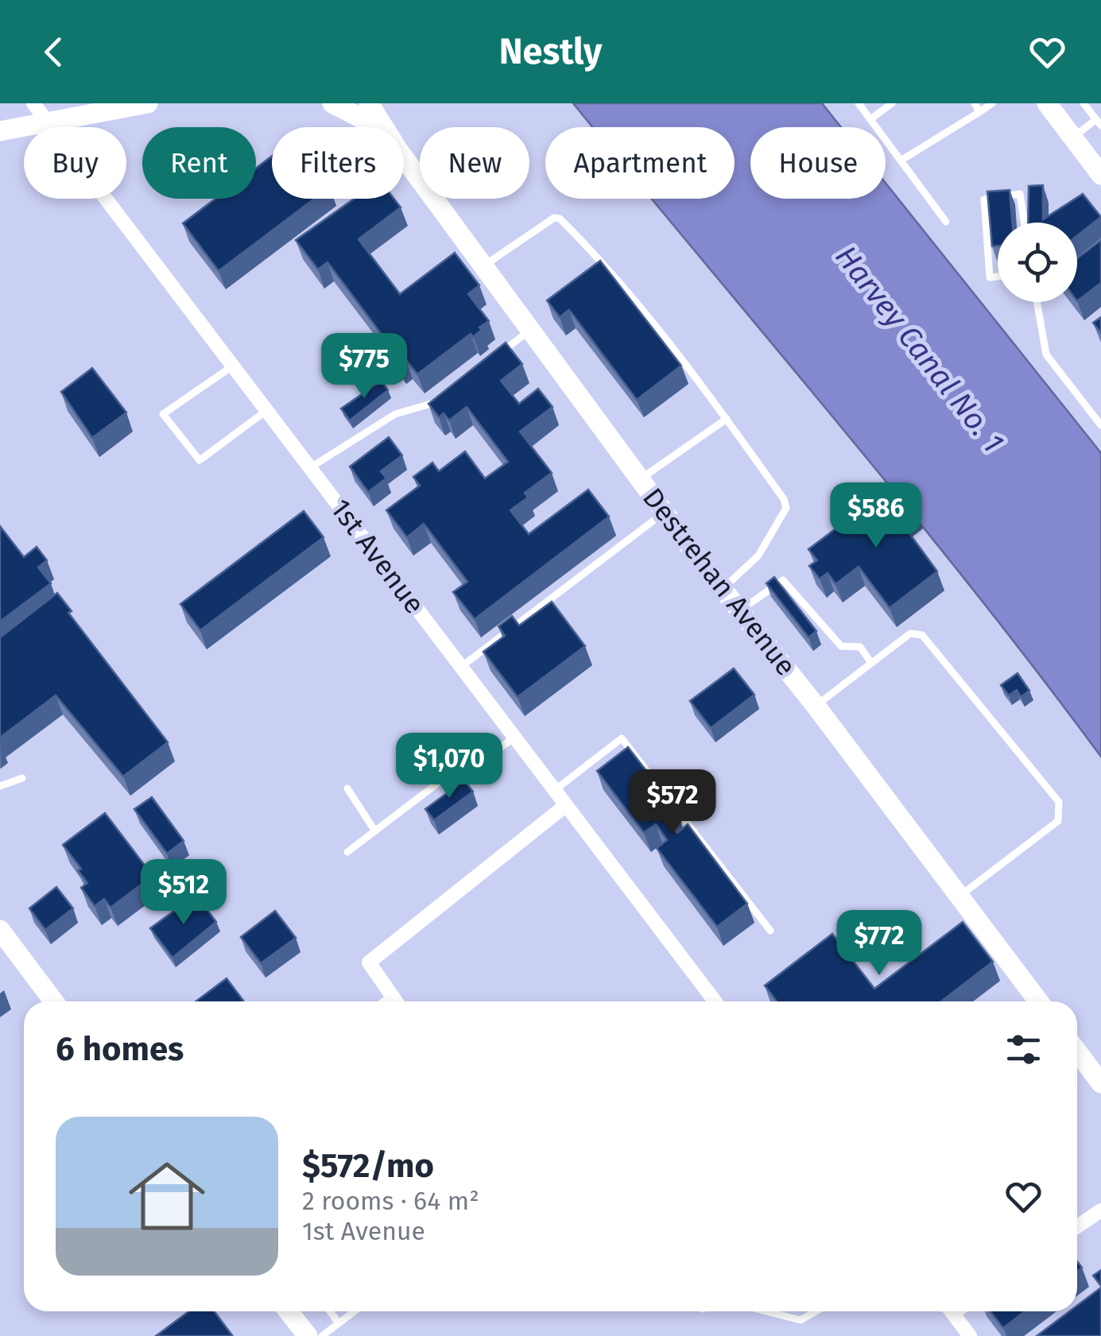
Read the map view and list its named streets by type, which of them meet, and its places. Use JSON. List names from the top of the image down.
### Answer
{
  "streets": {
    "main road": ["Destrehan Avenue"],
    "street": ["1st Avenue"]
  },
  "water": ["Harvey Canal No. 1"],
  "page": {
    "header": "Nestly",
    "chip": [
      "Buy",
      "Rent",
      "Filters",
      "New",
      "Apartment",
      "House"
    ],
    "price": [
      "$775",
      "$586",
      "$1,070",
      "$572",
      "$512",
      "$772"
    ],
    "heading": "6 homes",
    "list": [
      {
        "name": "$572/mo",
        "note": "2 rooms · 64 m² · 1st Avenue"
      }
    ]
  }
}
